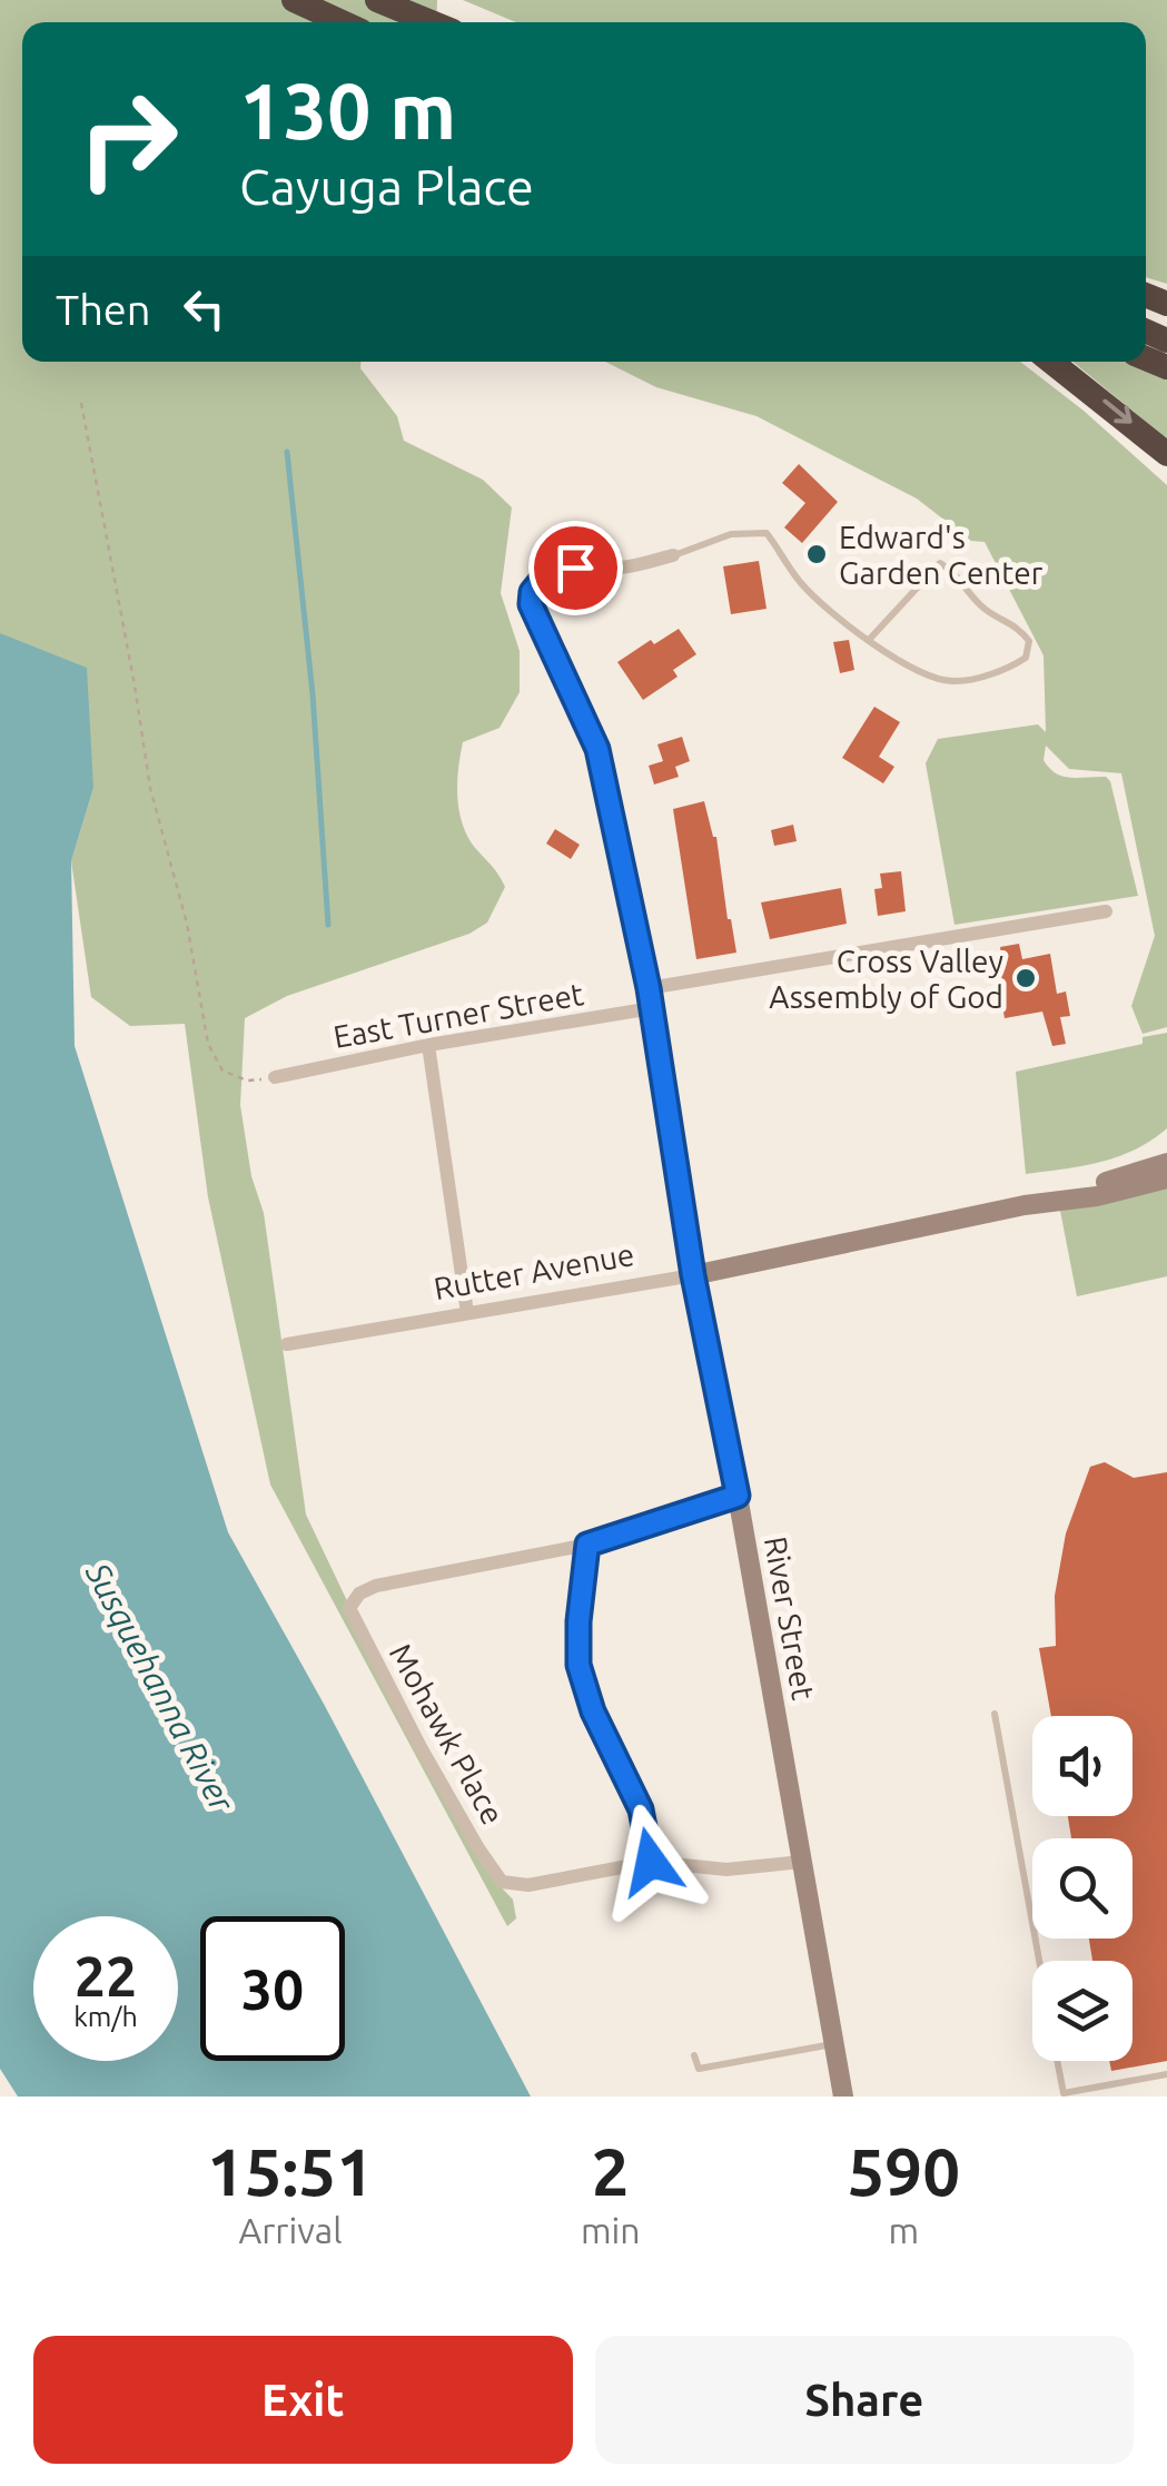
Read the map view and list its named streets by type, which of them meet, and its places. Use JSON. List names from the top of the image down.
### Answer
{
  "streets": {
    "street": [
      "East Turner Street",
      "Rutter Avenue",
      "River Street",
      "Mohawk Place"
    ]
  },
  "crossings": [
    ["East Turner Street", "River Street"],
    ["Rutter Avenue", "River Street"]
  ],
  "water": ["Susquehanna River"],
  "places": ["Edward's Garden Center", "Cross Valley Assembly of God"],
  "page": {
    "turn": ["130 m", "Cayuga Place"],
    "then": "Then",
    "speed": "22 km/h",
    "limit": "30",
    "eta": [
      "15:51",
      "Arrival",
      "2",
      "min",
      "590",
      "m"
    ],
    "buttons": ["Exit", "Share"]
  }
}
